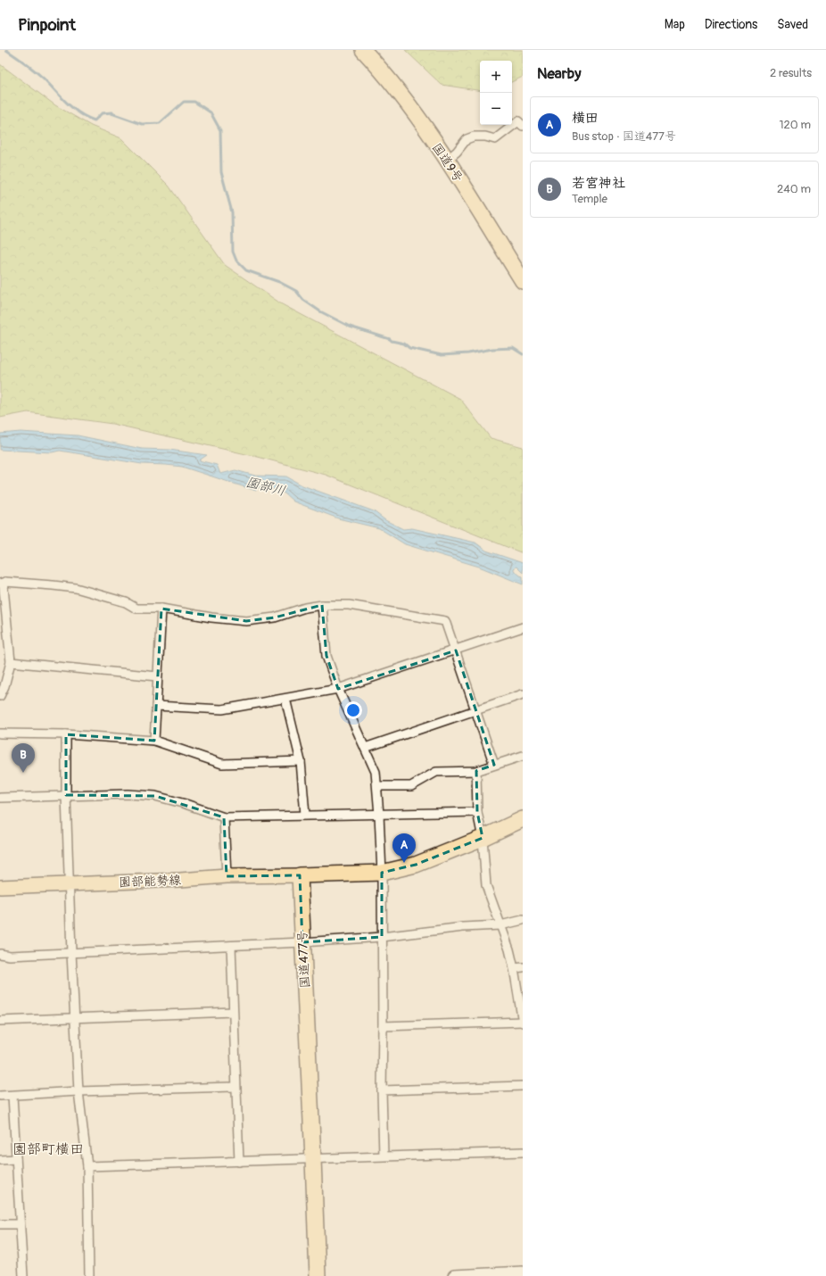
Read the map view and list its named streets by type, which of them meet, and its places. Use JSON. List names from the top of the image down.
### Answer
{
  "streets": {
    "highway": ["国道9号", "国道477号"],
    "main road": ["園部能勢線"]
  },
  "crossings": [
    ["園部能勢線", "国道477号"]
  ],
  "districts": ["園部町横田"],
  "water": ["園部川"],
  "page": {
    "header": "Pinpoint",
    "nav": ["Map", "Directions", "Saved"],
    "heading": ["Nearby", "2 results"],
    "map_buttons": ["+", "−"],
    "list": [
      {
        "mark": "A",
        "name": "横田",
        "note": "Bus stop · 国道477号",
        "value": "120 m"
      },
      {
        "mark": "B",
        "name": "若宮神社",
        "note": "Temple",
        "value": "240 m"
      }
    ],
    "pins": ["B", "A"]
  }
}
